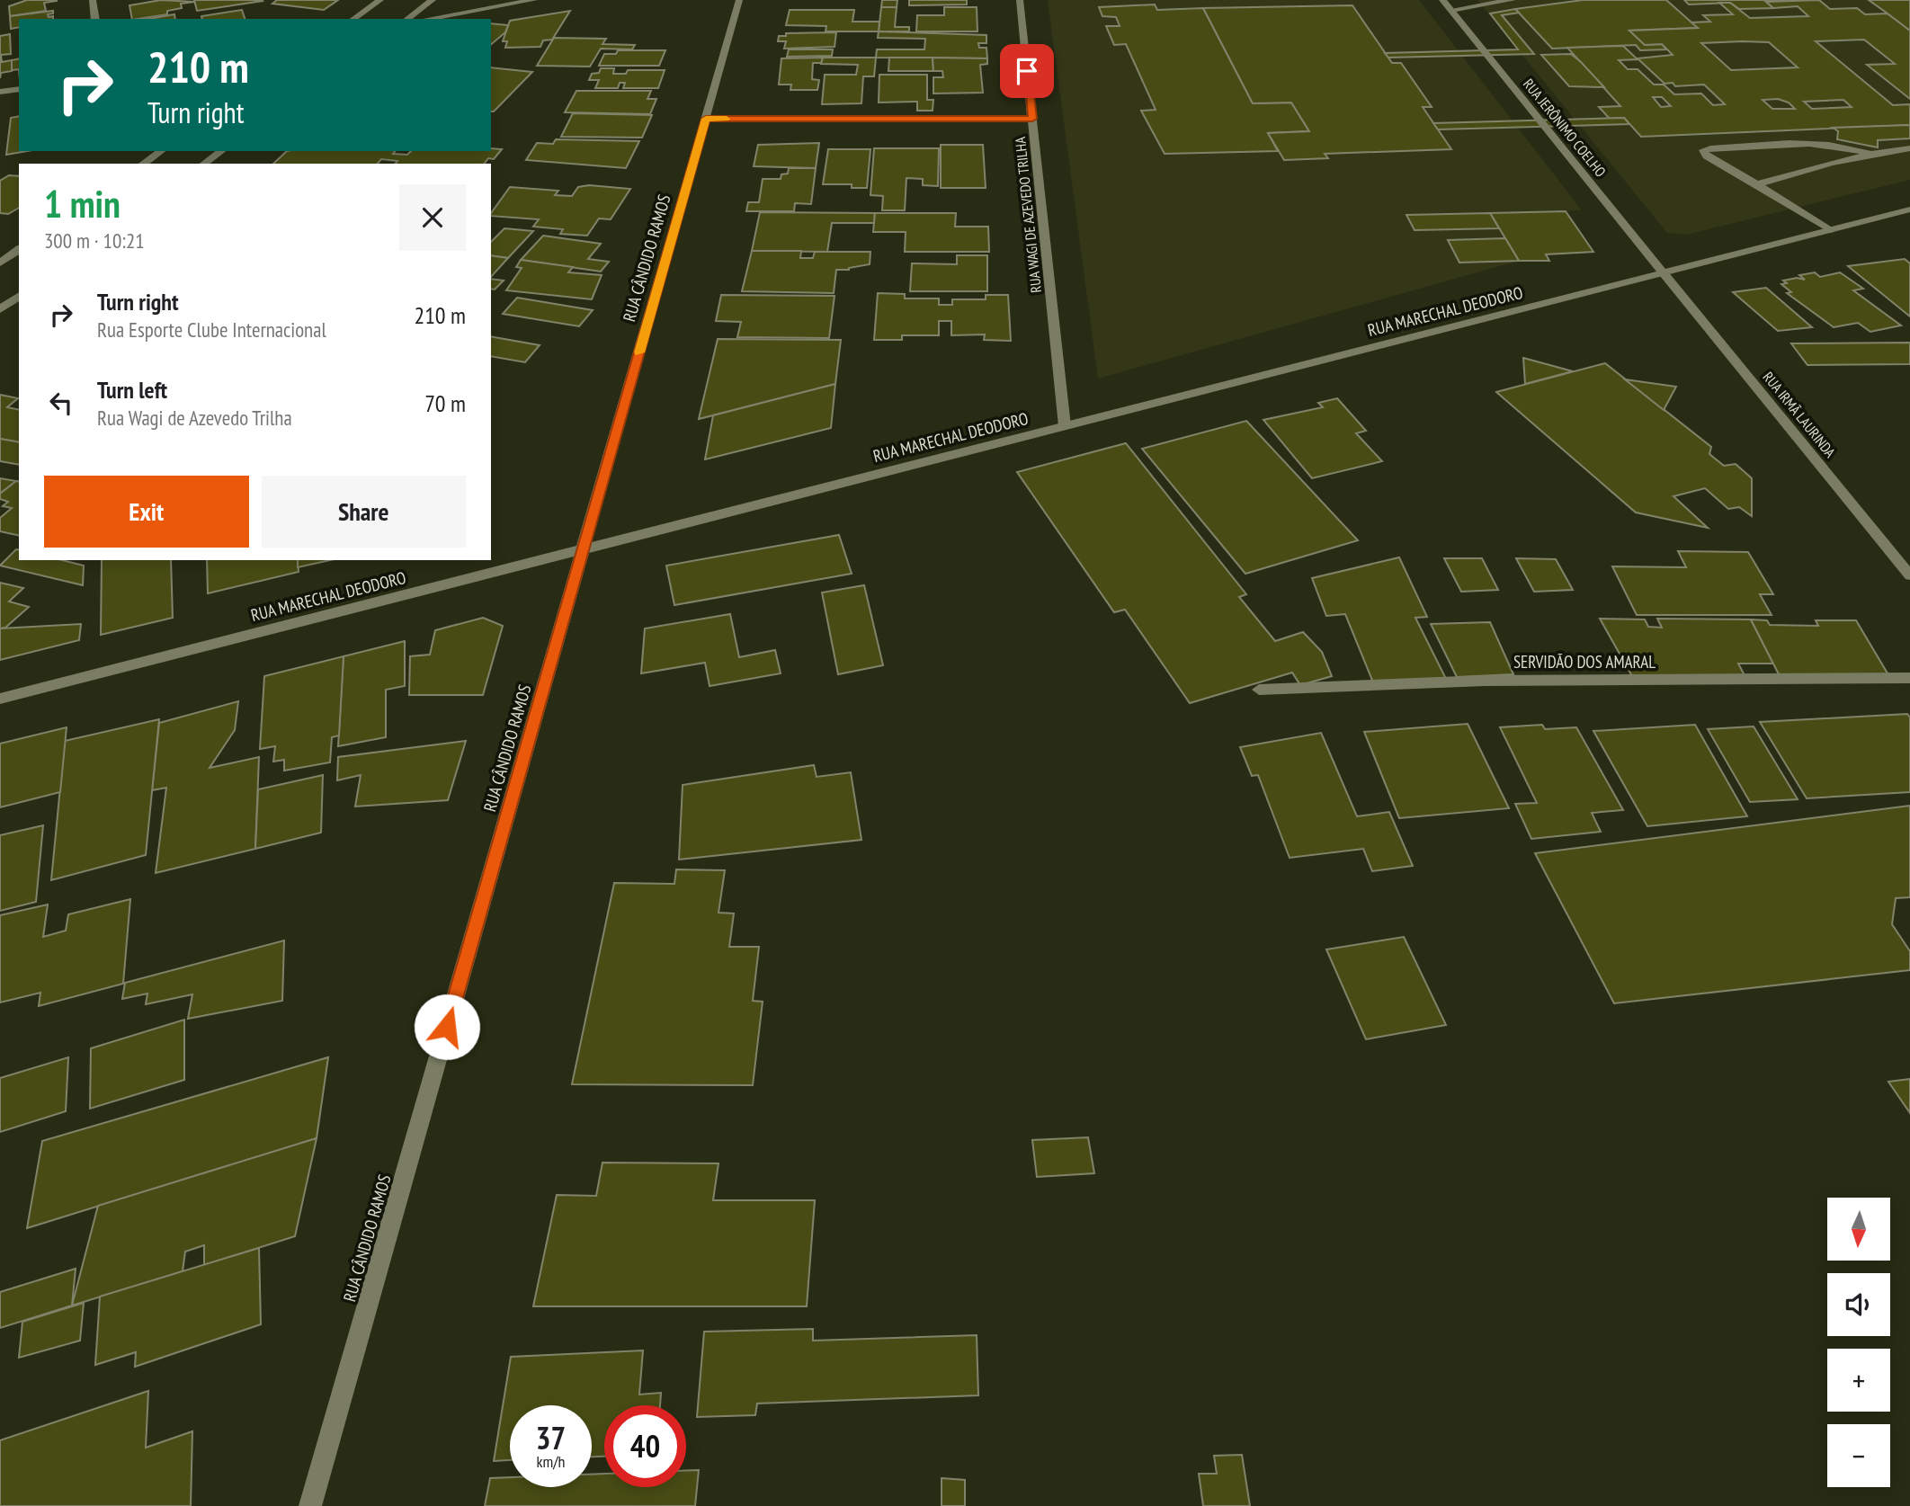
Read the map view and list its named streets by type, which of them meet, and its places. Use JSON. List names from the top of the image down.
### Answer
{
  "streets": {
    "street": [
      "RUA JERÔNIMO COELHO",
      "RUA WAGI DE AZEVEDO TRILHA",
      "RUA CÂNDIDO RAMOS",
      "RUA MARECHAL DEODORO",
      "RUA IRMÃ LAURINDA",
      "SERVIDÃO DOS AMARAL"
    ]
  },
  "crossings": [
    ["RUA JERÔNIMO COELHO", "RUA MARECHAL DEODORO"],
    ["RUA JERÔNIMO COELHO", "RUA IRMÃ LAURINDA"],
    ["RUA WAGI DE AZEVEDO TRILHA", "RUA MARECHAL DEODORO"],
    ["RUA CÂNDIDO RAMOS", "RUA MARECHAL DEODORO"],
    ["RUA MARECHAL DEODORO", "RUA IRMÃ LAURINDA"]
  ],
  "north": "bottom",
  "page": {
    "turn": ["210 m", "Turn right"],
    "heading": ["1 min", "300 m · 10:21"],
    "list": [
      {
        "name": "Turn right",
        "note": "Rua Esporte Clube Internacional",
        "value": "210 m"
      },
      {
        "name": "Turn left",
        "note": "Rua Wagi de Azevedo Trilha",
        "value": "70 m"
      }
    ],
    "buttons": ["Exit", "Share"],
    "map_buttons": ["+", "−"],
    "speed": "37 km/h",
    "limit": "40"
  }
}
